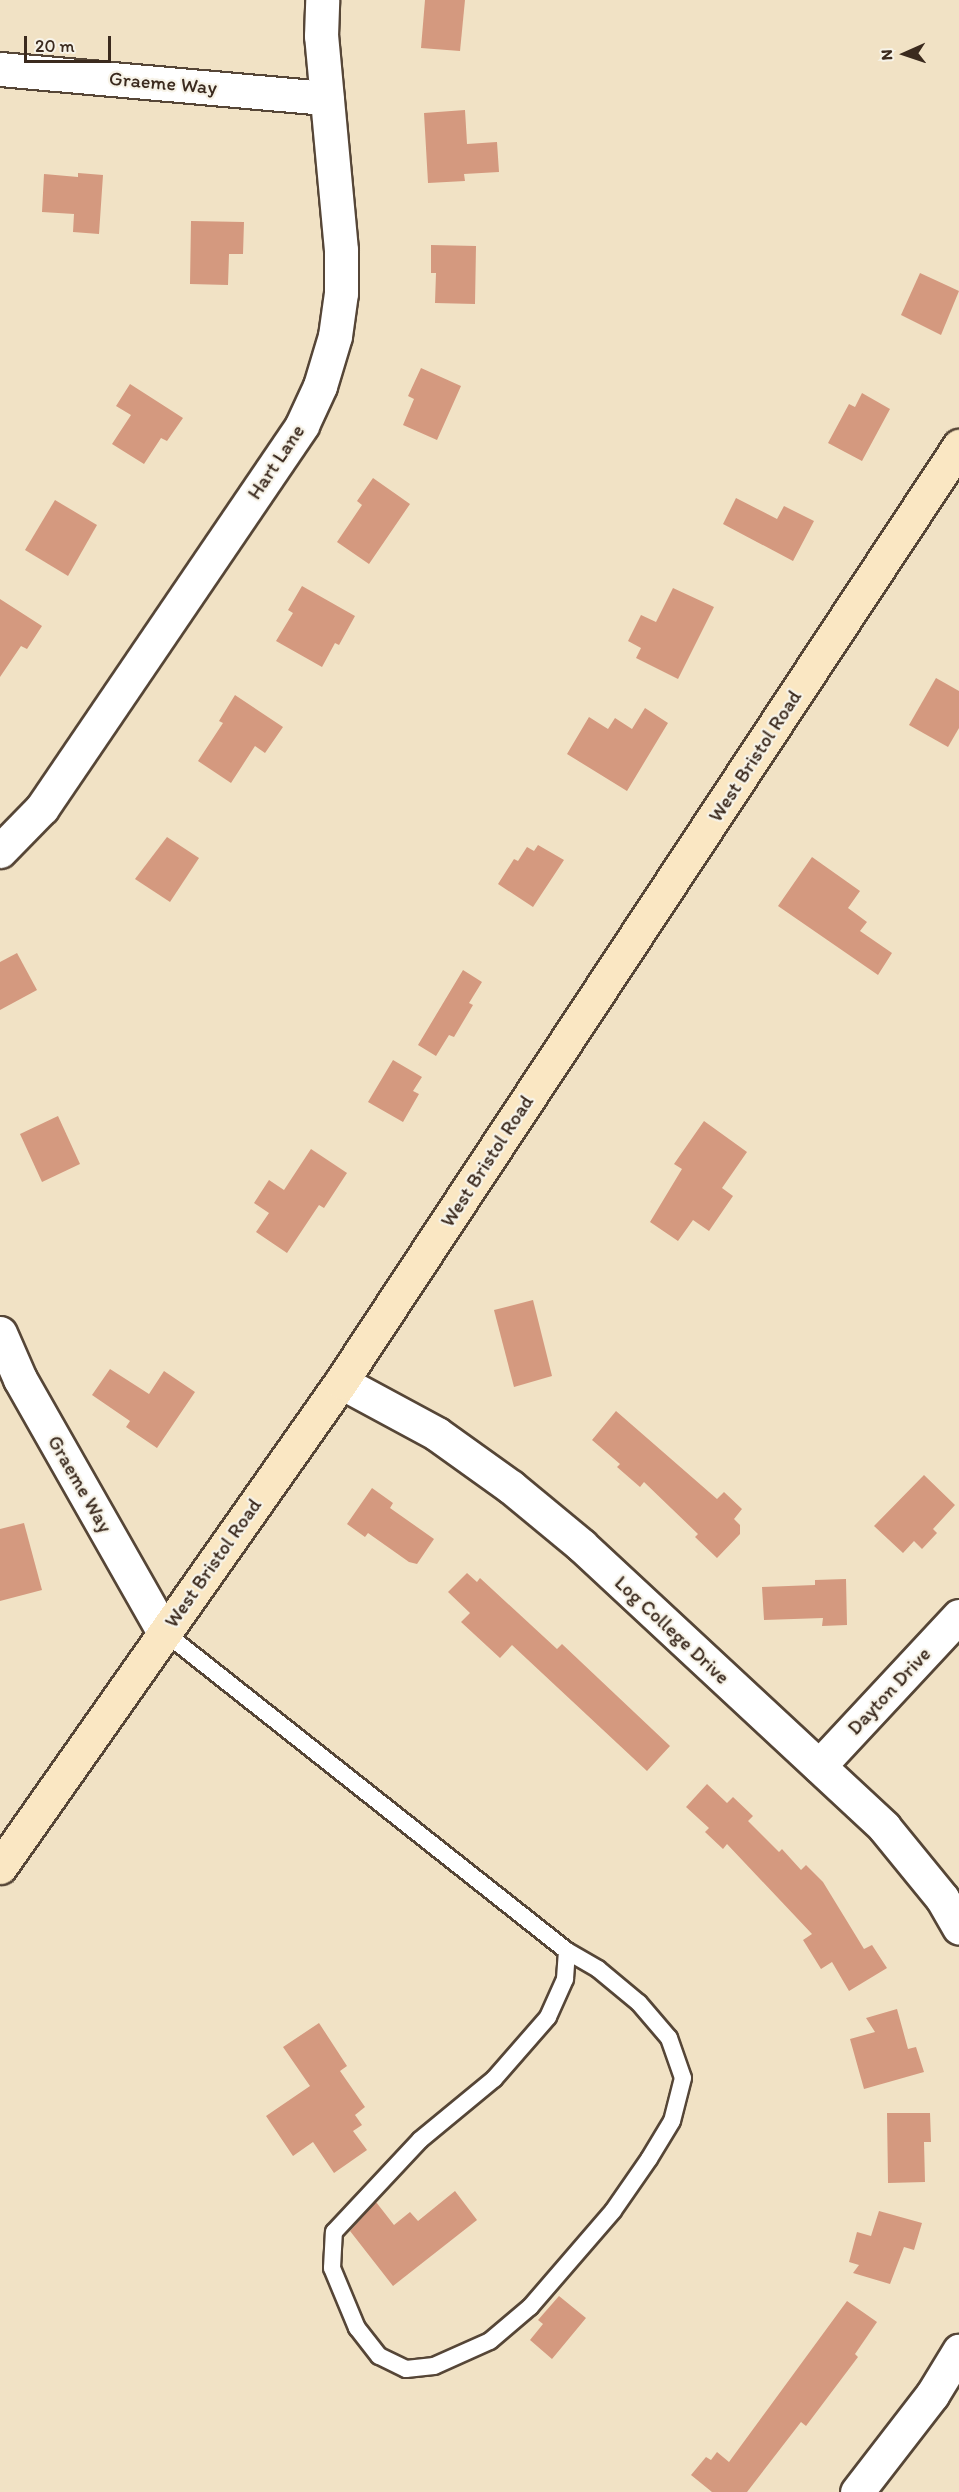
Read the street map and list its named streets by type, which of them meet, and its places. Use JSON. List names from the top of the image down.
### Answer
{
  "streets": {
    "main road": ["West Bristol Road"],
    "street": [
      "Graeme Way",
      "Hart Lane",
      "Log College Drive",
      "Dayton Drive"
    ]
  },
  "crossings": [
    ["Graeme Way", "Hart Lane"],
    ["Graeme Way", "West Bristol Road"],
    ["West Bristol Road", "Log College Drive"],
    ["Log College Drive", "Dayton Drive"]
  ],
  "scale_bar": "20 m",
  "north": "left"
}
